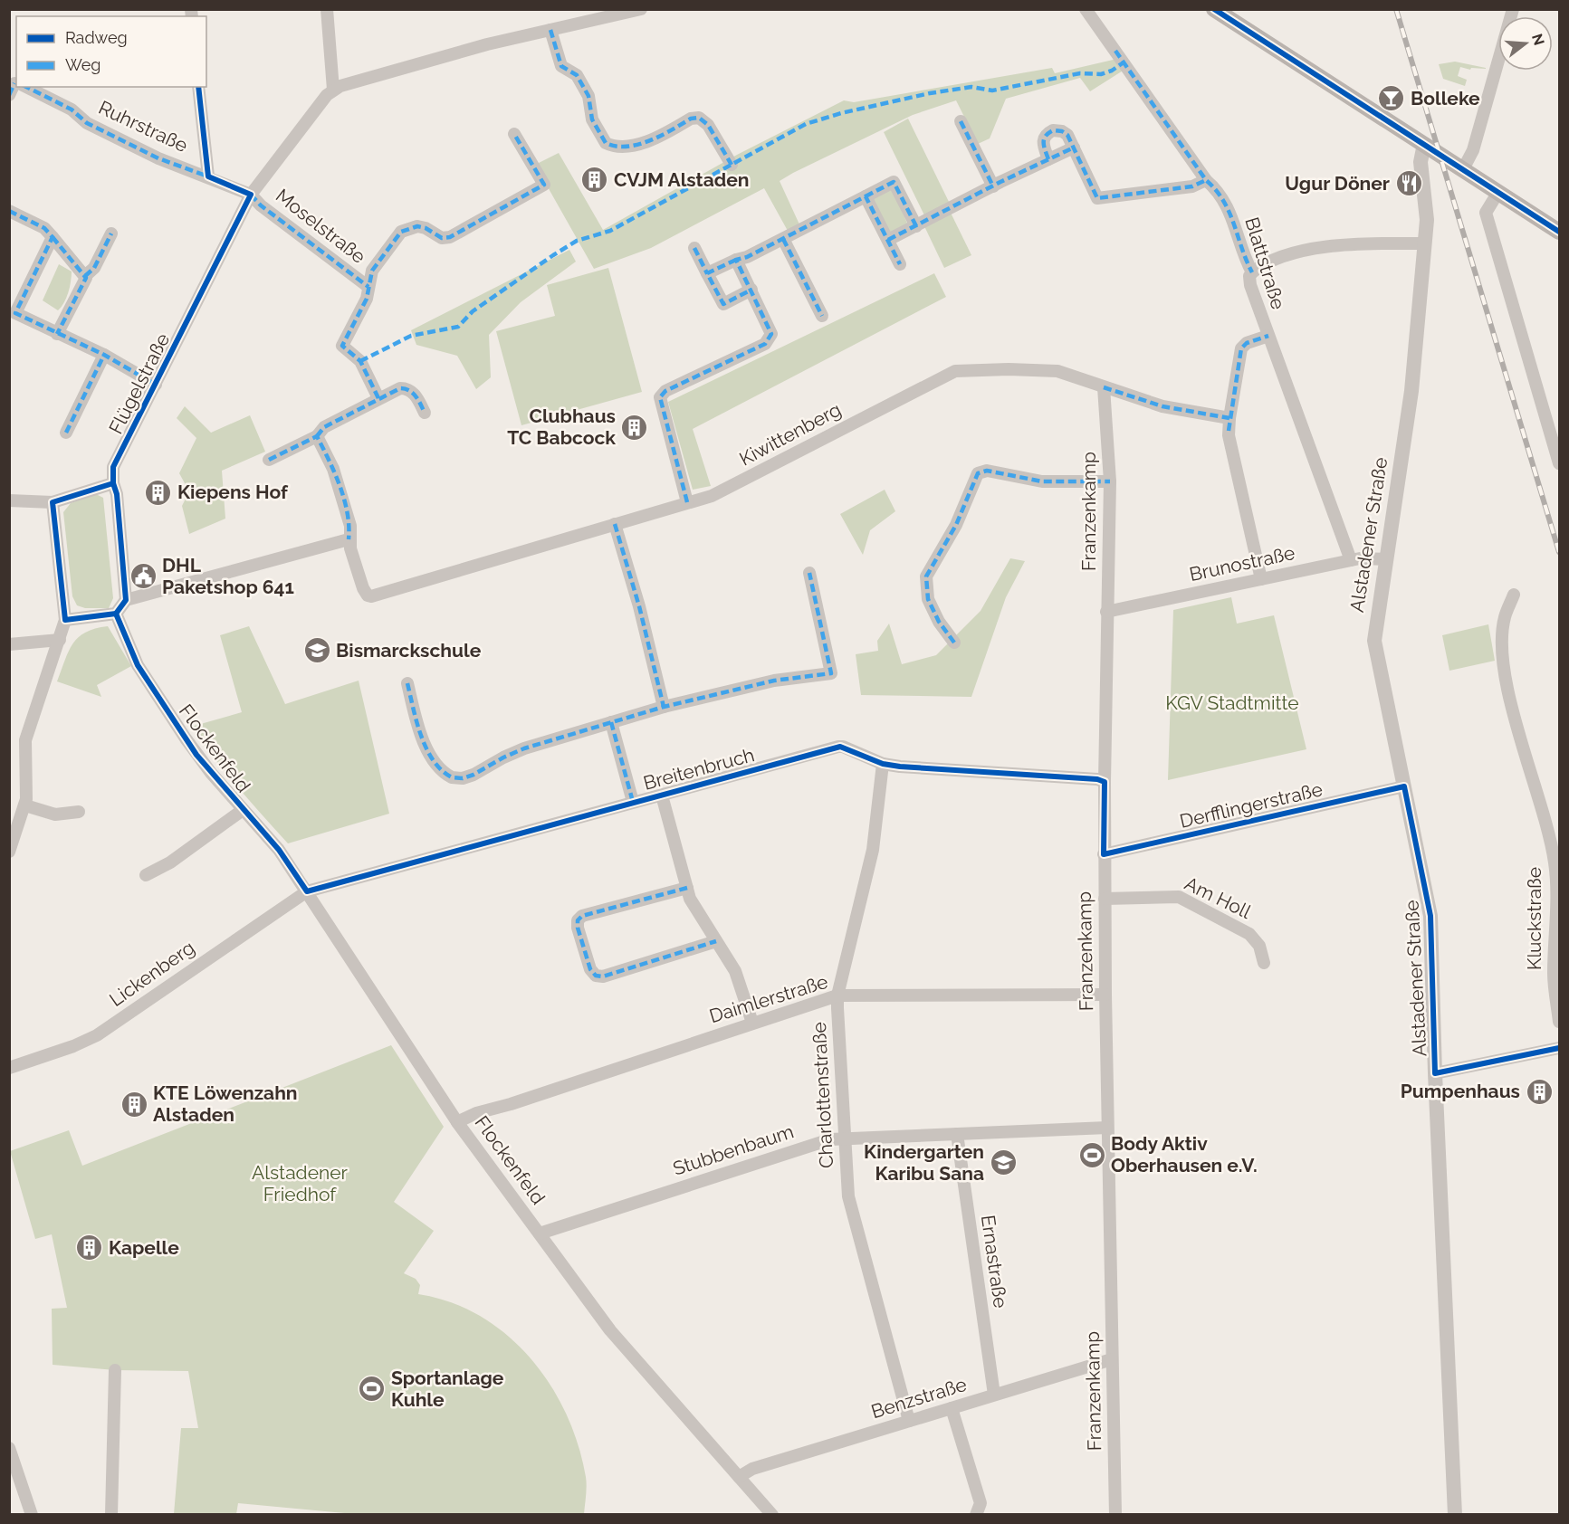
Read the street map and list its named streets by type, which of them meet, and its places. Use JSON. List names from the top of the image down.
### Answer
{
  "streets": {
    "street": [
      "Ruhrstraße",
      "Moselstraße",
      "Blattstraße",
      "Flügelstraße",
      "Kiwittenberg",
      "Franzenkamp",
      "Alstadener Straße",
      "Brunostraße",
      "Flockenfeld",
      "Breitenbruch",
      "Derfflingerstraße",
      "Am Holl",
      "Kluckstraße",
      "Lickenberg",
      "Daimlerstraße",
      "Charlottenstraße",
      "Stubbenbaum",
      "Ernastraße",
      "Benzstraße"
    ]
  },
  "crossings": [
    ["Ruhrstraße", "Moselstraße"],
    ["Ruhrstraße", "Flügelstraße"],
    ["Moselstraße", "Flügelstraße"],
    ["Blattstraße", "Brunostraße"],
    ["Kiwittenberg", "Franzenkamp"],
    ["Franzenkamp", "Brunostraße"],
    ["Franzenkamp", "Breitenbruch"],
    ["Franzenkamp", "Derfflingerstraße"],
    ["Franzenkamp", "Am Holl"],
    ["Franzenkamp", "Daimlerstraße"],
    ["Franzenkamp", "Stubbenbaum"],
    ["Franzenkamp", "Benzstraße"],
    ["Alstadener Straße", "Brunostraße"],
    ["Alstadener Straße", "Derfflingerstraße"],
    ["Flockenfeld", "Breitenbruch"],
    ["Flockenfeld", "Lickenberg"],
    ["Flockenfeld", "Daimlerstraße"],
    ["Flockenfeld", "Stubbenbaum"],
    ["Flockenfeld", "Benzstraße"],
    ["Breitenbruch", "Lickenberg"],
    ["Breitenbruch", "Charlottenstraße"],
    ["Daimlerstraße", "Charlottenstraße"],
    ["Charlottenstraße", "Stubbenbaum"],
    ["Charlottenstraße", "Benzstraße"],
    ["Stubbenbaum", "Ernastraße"],
    ["Ernastraße", "Benzstraße"]
  ],
  "parks": ["KGV Stadtmitte", "Alstadener Friedhof"],
  "places": {
    "bar": ["Bolleke"],
    "building": [
      "CVJM Alstaden",
      "Clubhaus TC Babcock",
      "Kiepens Hof",
      "Pumpenhaus",
      "KTE Löwenzahn Alstaden",
      "Kapelle"
    ],
    "restaurant": ["Ugur Döner"],
    "public building": ["DHL Paketshop 641"],
    "school or university": ["Bismarckschule", "Kindergarten Karibu Sana"],
    "sports": ["Body Aktiv Oberhausen e.V.", "Sportanlage Kuhle"]
  },
  "legend": ["Radweg", "Weg"],
  "north": "right"
}
